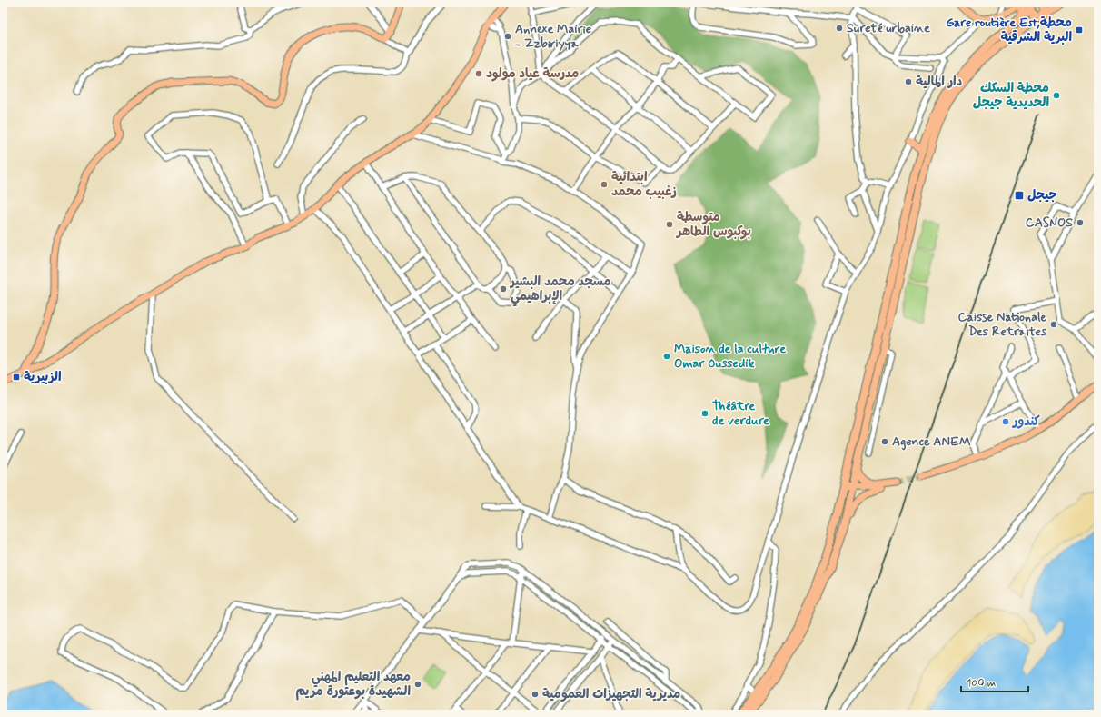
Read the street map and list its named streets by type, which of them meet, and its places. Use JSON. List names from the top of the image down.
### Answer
{
  "places": {
    "other": [
      "Sureté urbaine",
      "Annexe Mairie - Zzbiriyya",
      "مدرسة عياد مولود",
      "دار المالية",
      "محطة السكك الحديدية جيجل",
      "ابتدائية زغبيب محمد",
      "CASNOS",
      "متوسطة بوكبوس الطاهر",
      "مسجد محمد البشير الإبراهيمي",
      "Caisse Nationale Des Retraites",
      "Maison de la culture Omar Oussedik",
      "Théâtre de verdure",
      "كندور",
      "Agence ANEM",
      "معهد التعليم المهني الشهيدة بوعتورة مريم",
      "مديرية التجهيزات العمومية"
    ],
    "transit": ["Gare routière Est;محطة البرية الشرقية", "جيجل", "الزبيرية"]
  },
  "scale_bar": "100 m"
}
